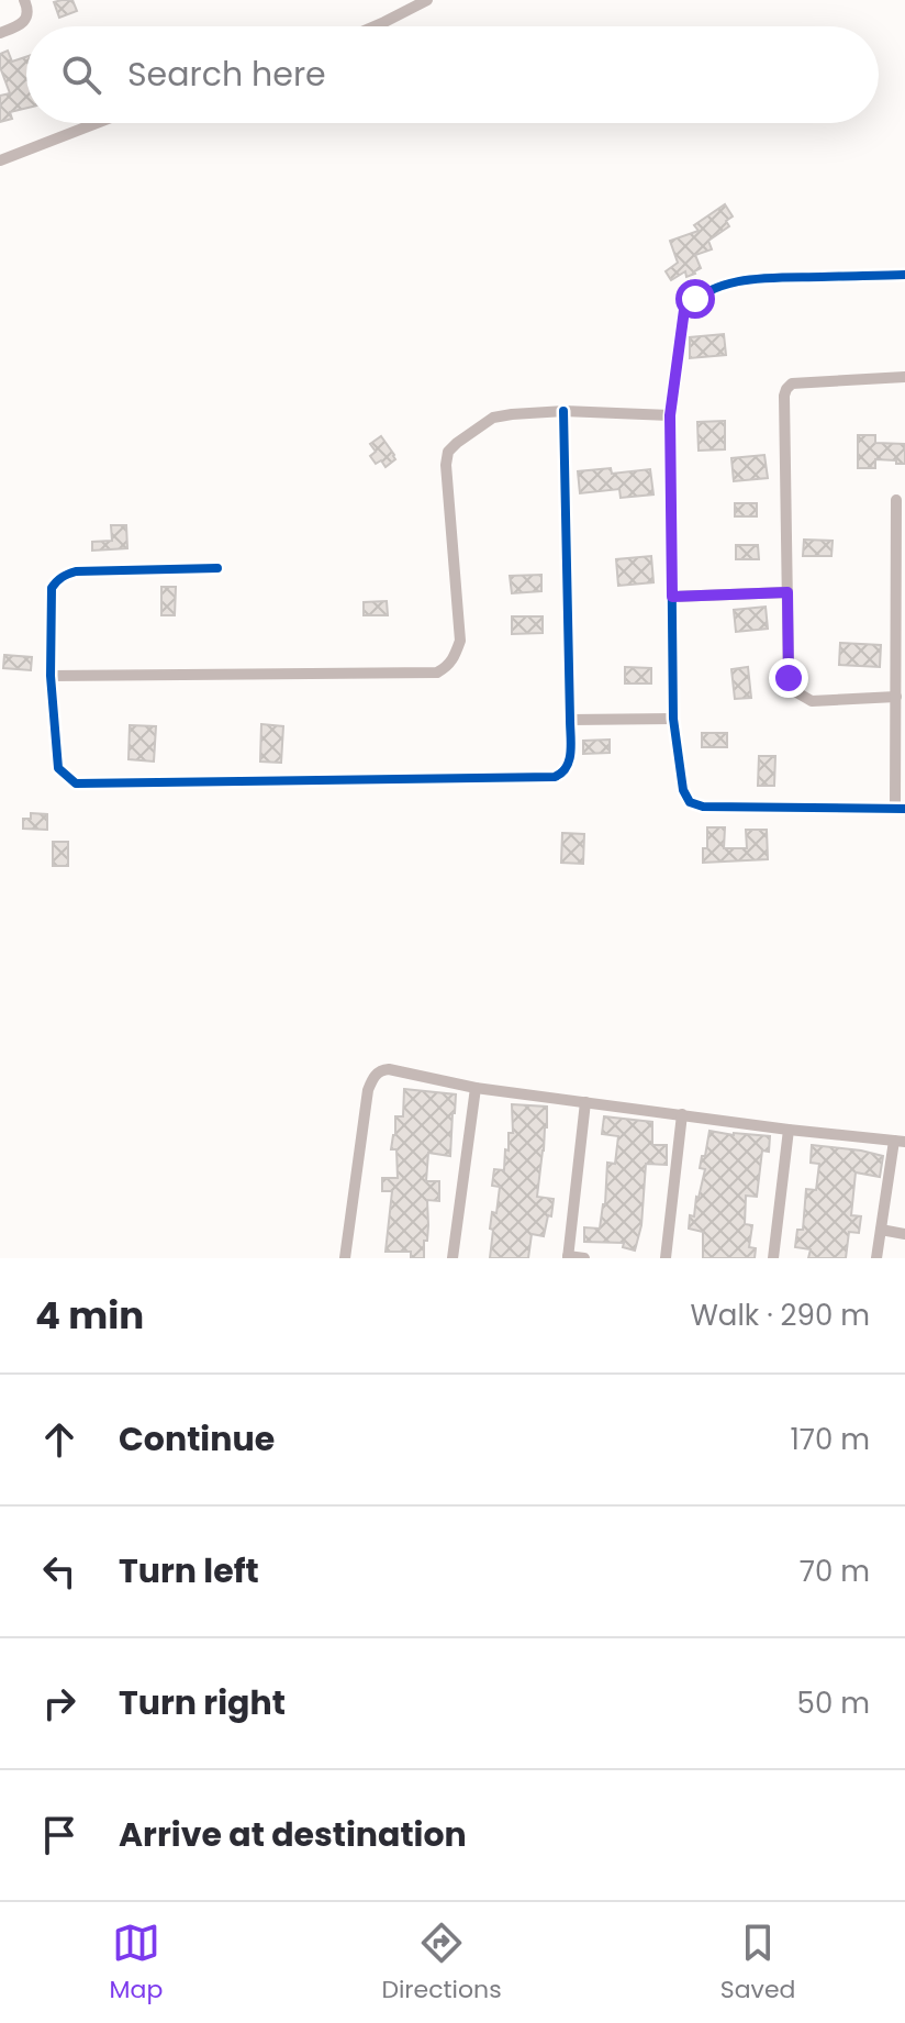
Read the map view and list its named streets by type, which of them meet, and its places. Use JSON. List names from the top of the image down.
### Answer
{
  "page": {
    "search": "Search here",
    "heading": ["4 min", "Walk · 290 m"],
    "list": [
      ["Continue", "170 m"],
      ["Turn left", "70 m"],
      ["Turn right", "50 m"],
      "Arrive at destination"
    ],
    "nav": ["Map", "Directions", "Saved"]
  }
}
